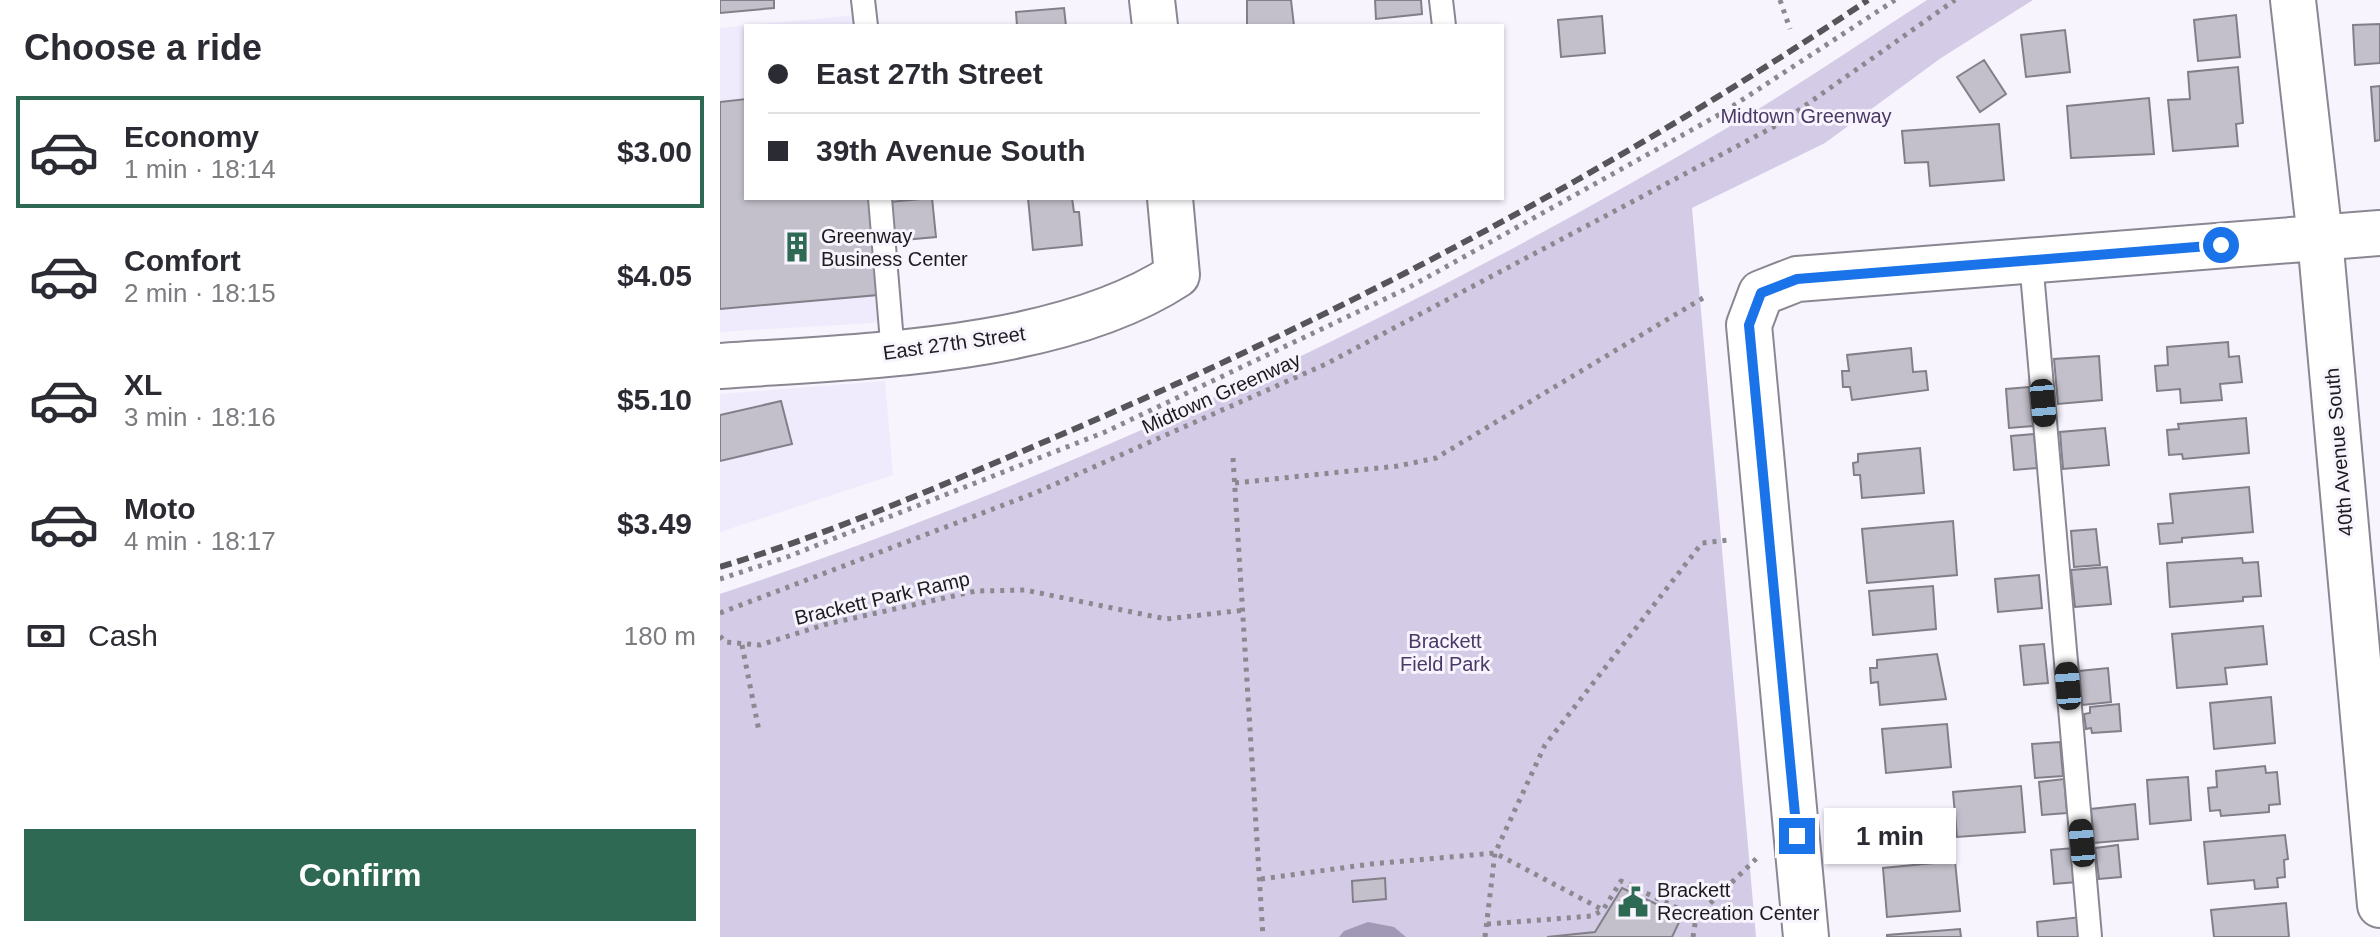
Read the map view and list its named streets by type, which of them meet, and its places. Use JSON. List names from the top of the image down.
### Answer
{
  "streets": {
    "street": ["East 27th Street", "40th Avenue South"],
    "path": ["Midtown Greenway", "Brackett Park Ramp"]
  },
  "parks": ["Midtown Greenway", "Brackett Field Park"],
  "places": {
    "building": ["Greenway Business Center"],
    "public building": ["Brackett Recreation Center"]
  },
  "page": {
    "heading": "Choose a ride",
    "banner": ["East 27th Street", "39th Avenue South"],
    "list": [
      {
        "name": "Economy",
        "note": "1 min · 18:14",
        "value": "$3.00"
      },
      {
        "name": "Comfort",
        "note": "2 min · 18:15",
        "value": "$4.05"
      },
      {
        "name": "XL",
        "note": "3 min · 18:16",
        "value": "$5.10"
      },
      {
        "name": "Moto",
        "note": "4 min · 18:17",
        "value": "$3.49"
      }
    ],
    "pay": ["Cash", "180 m"],
    "bubble": "1 min",
    "buttons": "Confirm"
  }
}
